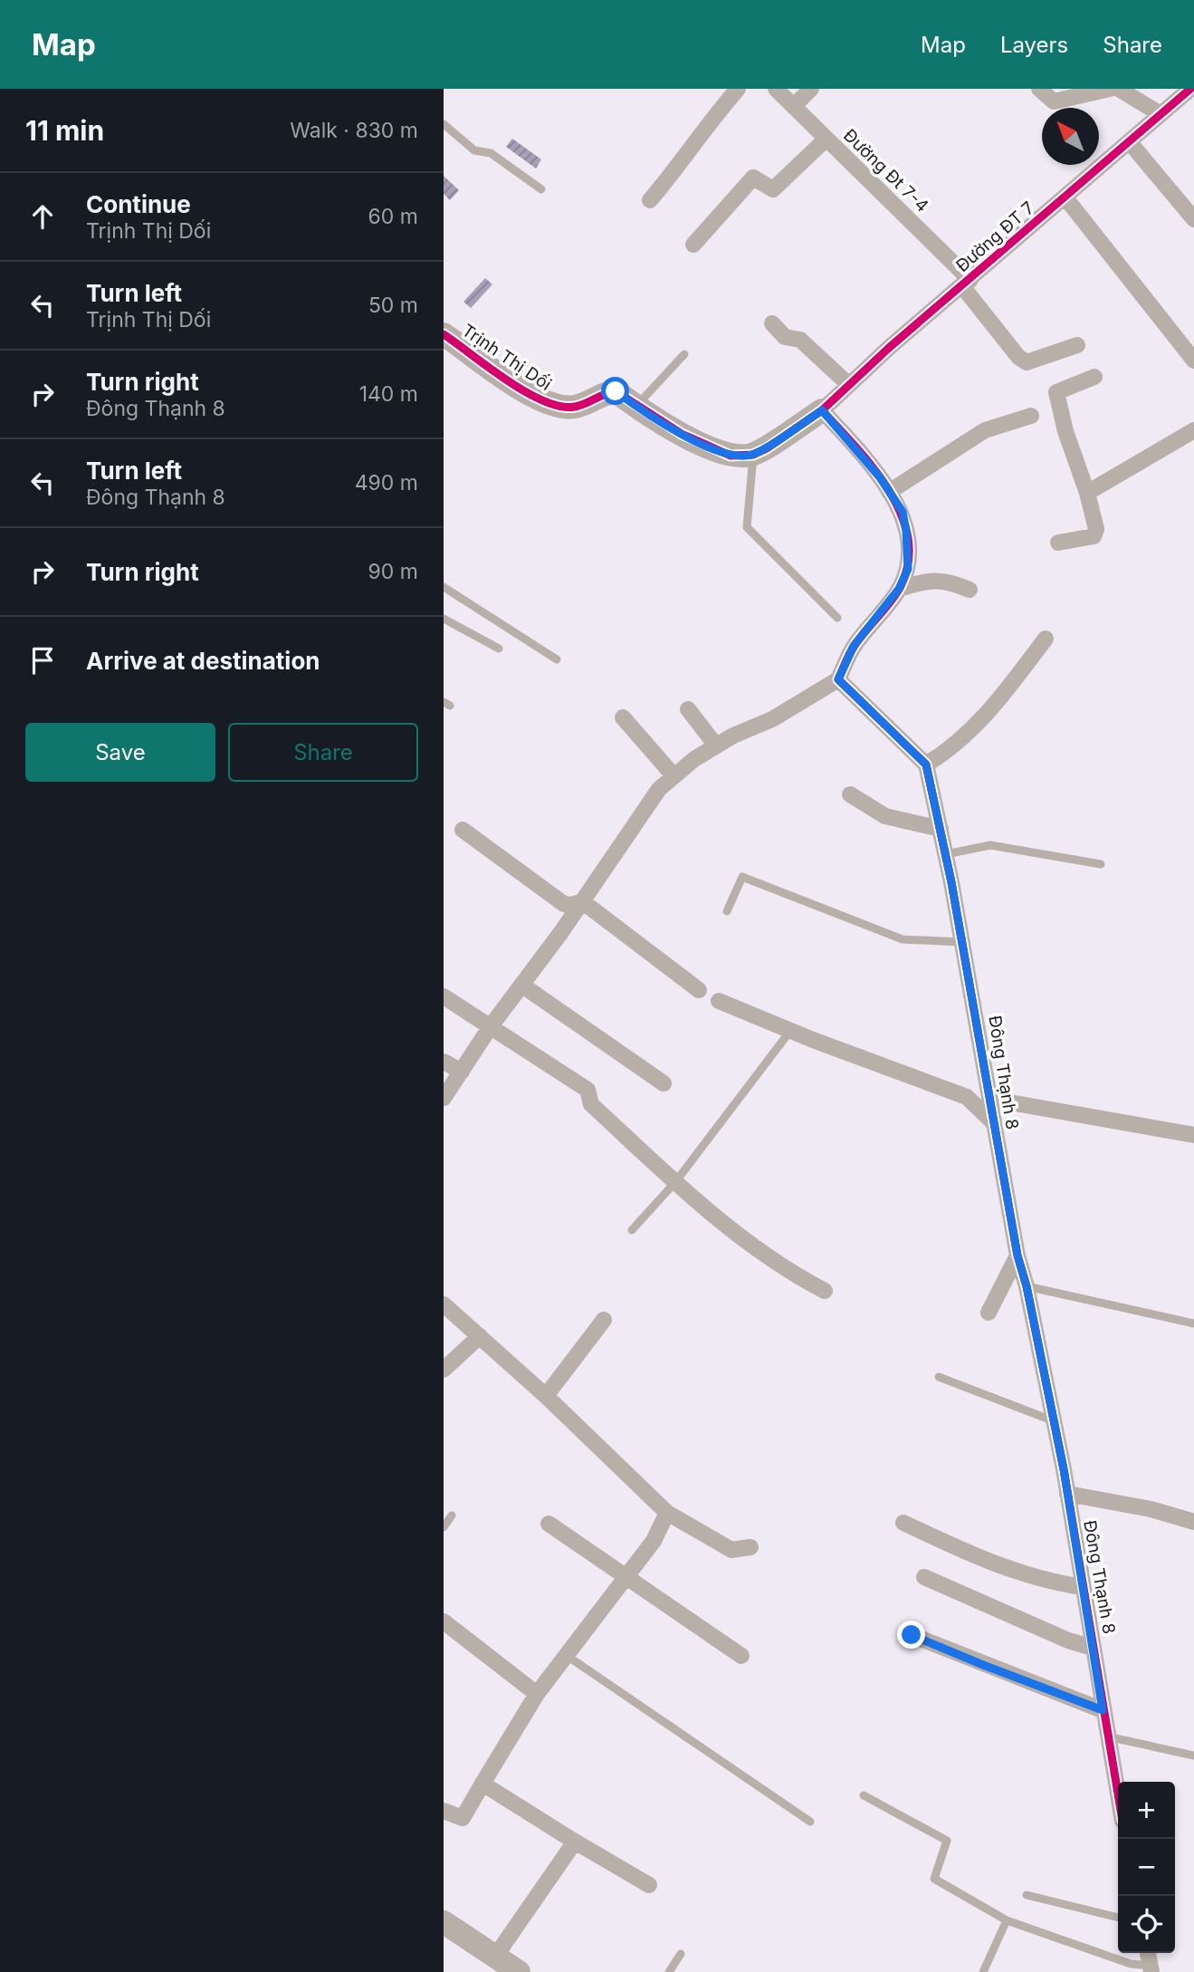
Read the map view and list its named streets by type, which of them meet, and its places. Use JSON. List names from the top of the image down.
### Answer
{
  "streets": {
    "street": [
      "Đường Đt 7-4",
      "Đường ĐT 7",
      "Trịnh Thị Dối",
      "Đông Thạnh 8"
    ]
  },
  "crossings": [
    ["Đường Đt 7-4", "Đường ĐT 7"]
  ],
  "north": "top left",
  "page": {
    "header": "Map",
    "nav": ["Map", "Layers", "Share"],
    "heading": ["11 min", "Walk · 830 m"],
    "list": [
      ["Continue", "Trịnh Thị Dối", "60 m"],
      ["Turn left", "Trịnh Thị Dối", "50 m"],
      ["Turn right", "Đông Thạnh 8", "140 m"],
      ["Turn left", "Đông Thạnh 8", "490 m"],
      ["Turn right", "90 m"],
      "Arrive at destination"
    ],
    "buttons": ["Save", "Share"],
    "map_buttons": ["+", "−"]
  }
}
